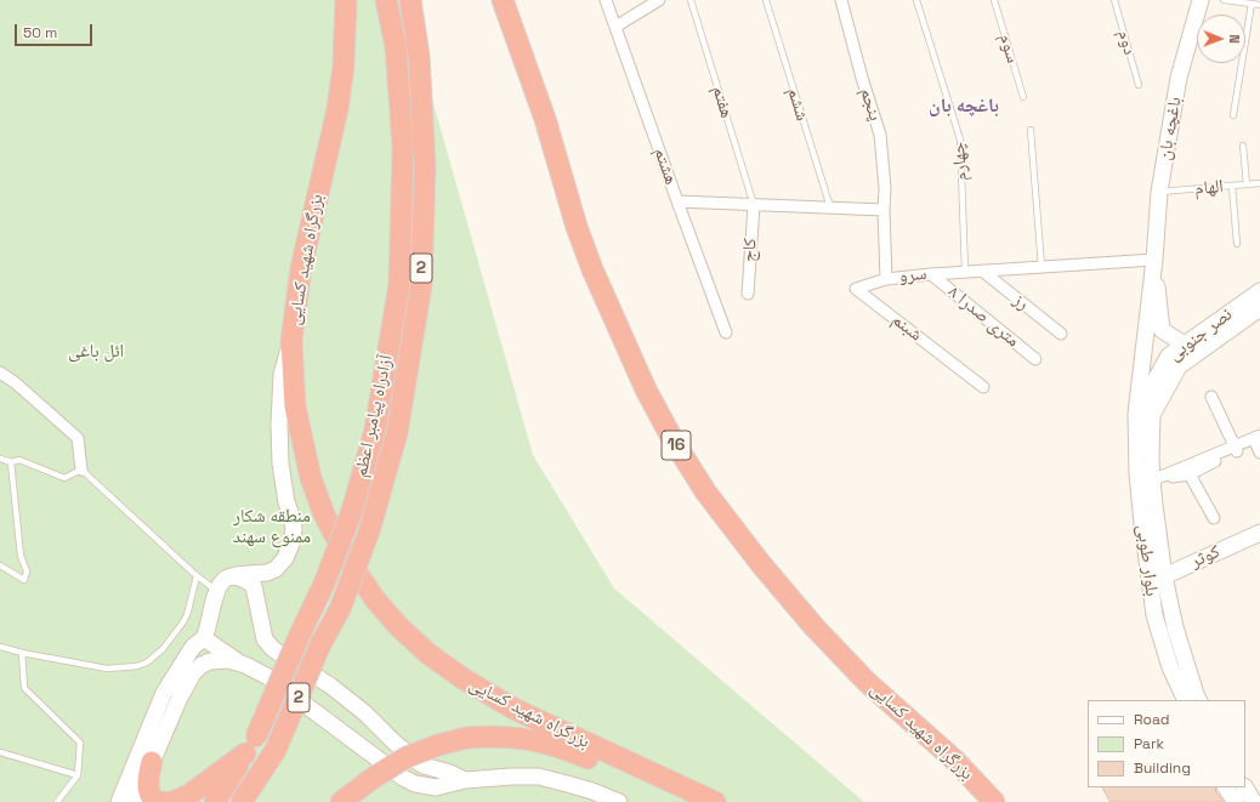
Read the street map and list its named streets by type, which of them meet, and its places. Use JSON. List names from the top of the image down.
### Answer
{
  "streets": {
    "highway": [
      "بزرگراه شهید کسایی",
      "2",
      "آزادراه پیامبر اعظم",
      "16"
    ],
    "main road": [
      "باغچه بان",
      "نصر جنوبی",
      "کوثر",
      "بلوار طوبی"
    ],
    "street": [
      "پنجم",
      "هشتم",
      "کاج",
      "سرو",
      "رز",
      "۸ متری صدرا",
      "شبنم"
    ],
    "lane": [
      "دوم",
      "سوم",
      "هفتم",
      "ششم",
      "چهارم",
      "الهام"
    ]
  },
  "crossings": [
    ["هفتم", "کاج"],
    ["پنجم", "سرو"],
    ["باغچه بان", "الهام"],
    ["باغچه بان", "سرو"],
    ["چهارم", "سرو"],
    ["سرو", "رز"],
    ["سرو", "۸ متری صدرا"],
    ["سرو", "شبنم"],
    ["نصر جنوبی", "بلوار طوبی"],
    ["کوثر", "بلوار طوبی"]
  ],
  "districts": ["باغچه بان"],
  "parks": ["ائل باغی", "منطقه شکار ممنوع سهند"],
  "legend": ["Road", "Park", "Building"],
  "scale_bar": "50 m",
  "north": "right"
}
